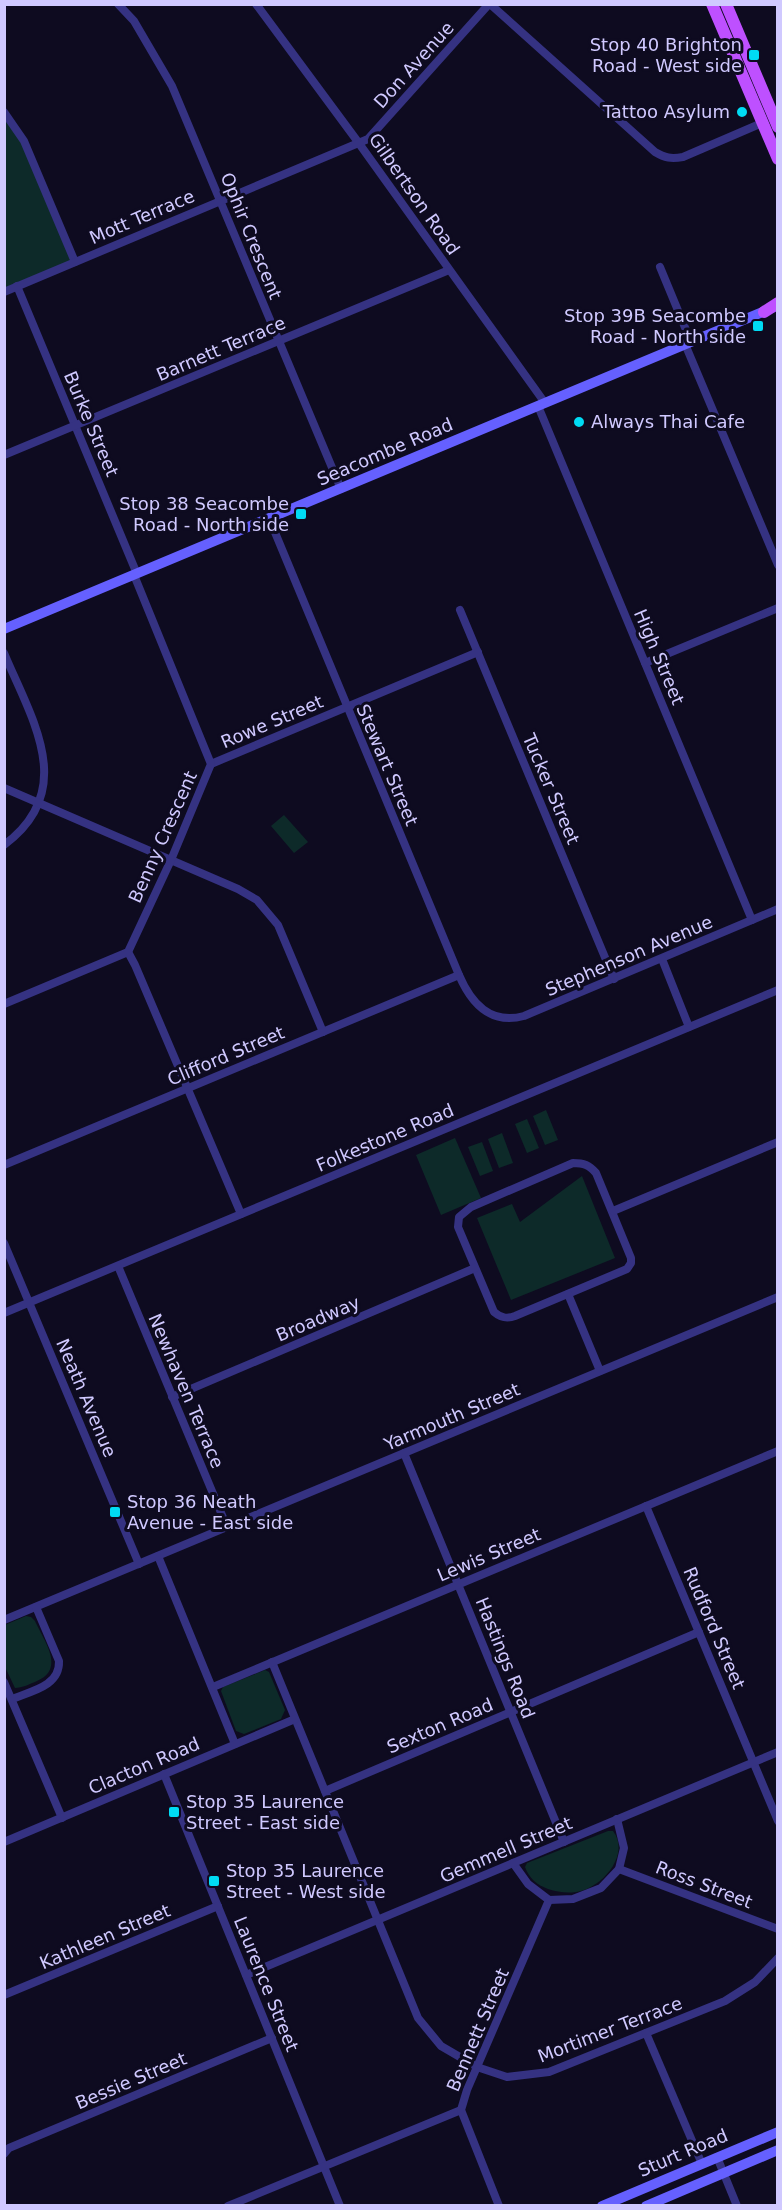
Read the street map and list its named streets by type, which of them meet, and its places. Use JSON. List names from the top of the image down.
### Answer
{
  "streets": {
    "main road": ["Seacombe Road", "Sturt Road"],
    "street": [
      "Don Avenue",
      "Gilbertson Road",
      "Mott Terrace",
      "Ophir Crescent",
      "Barnett Terrace",
      "Burke Street",
      "High Street",
      "Rowe Street",
      "Stewart Street",
      "Tucker Street",
      "Benny Crescent",
      "Stephenson Avenue",
      "Clifford Street",
      "Folkestone Road",
      "Broadway",
      "Newhaven Terrace",
      "Neath Avenue",
      "Yarmouth Street",
      "Lewis Street",
      "Rudford Street",
      "Hastings Road",
      "Sexton Road",
      "Clacton Road",
      "Gemmell Street",
      "Ross Street",
      "Kathleen Street",
      "Laurence Street",
      "Bennett Street",
      "Mortimer Terrace",
      "Bessie Street"
    ]
  },
  "crossings": [
    ["Don Avenue", "Gilbertson Road"],
    ["Don Avenue", "Mott Terrace"],
    ["Gilbertson Road", "Mott Terrace"],
    ["Gilbertson Road", "Barnett Terrace"],
    ["Gilbertson Road", "Seacombe Road"],
    ["Gilbertson Road", "High Street"],
    ["Mott Terrace", "Ophir Crescent"],
    ["Mott Terrace", "Burke Street"],
    ["Ophir Crescent", "Barnett Terrace"],
    ["Ophir Crescent", "Seacombe Road"],
    ["Barnett Terrace", "Burke Street"],
    ["Burke Street", "Seacombe Road"],
    ["Burke Street", "Benny Crescent"],
    ["Seacombe Road", "High Street"],
    ["Seacombe Road", "Stewart Street"],
    ["Seacombe Road", "Benny Crescent"],
    ["High Street", "Stephenson Avenue"],
    ["Rowe Street", "Stewart Street"],
    ["Rowe Street", "Tucker Street"],
    ["Rowe Street", "Benny Crescent"],
    ["Stewart Street", "Stephenson Avenue"],
    ["Stewart Street", "Clifford Street"],
    ["Tucker Street", "Stephenson Avenue"],
    ["Folkestone Road", "Newhaven Terrace"],
    ["Folkestone Road", "Neath Avenue"],
    ["Broadway", "Newhaven Terrace"],
    ["Newhaven Terrace", "Yarmouth Street"],
    ["Neath Avenue", "Yarmouth Street"],
    ["Yarmouth Street", "Hastings Road"],
    ["Lewis Street", "Rudford Street"],
    ["Lewis Street", "Hastings Road"],
    ["Lewis Street", "Mortimer Terrace"],
    ["Rudford Street", "Sexton Road"],
    ["Rudford Street", "Gemmell Street"],
    ["Hastings Road", "Sexton Road"],
    ["Hastings Road", "Gemmell Street"],
    ["Sexton Road", "Mortimer Terrace"],
    ["Clacton Road", "Laurence Street"],
    ["Clacton Road", "Mortimer Terrace"],
    ["Gemmell Street", "Laurence Street"],
    ["Gemmell Street", "Mortimer Terrace"],
    ["Kathleen Street", "Laurence Street"],
    ["Laurence Street", "Bessie Street"],
    ["Bennett Street", "Mortimer Terrace"]
  ],
  "places": {
    "transit": [
      "Stop 40 Brighton Road - West side",
      "Stop 39B Seacombe Road - North side",
      "Stop 38 Seacombe Road - North side",
      "Stop 36 Neath Avenue - East side",
      "Stop 35 Laurence Street - East side",
      "Stop 35 Laurence Street - West side"
    ],
    "other": ["Tattoo Asylum", "Always Thai Cafe"]
  }
}
